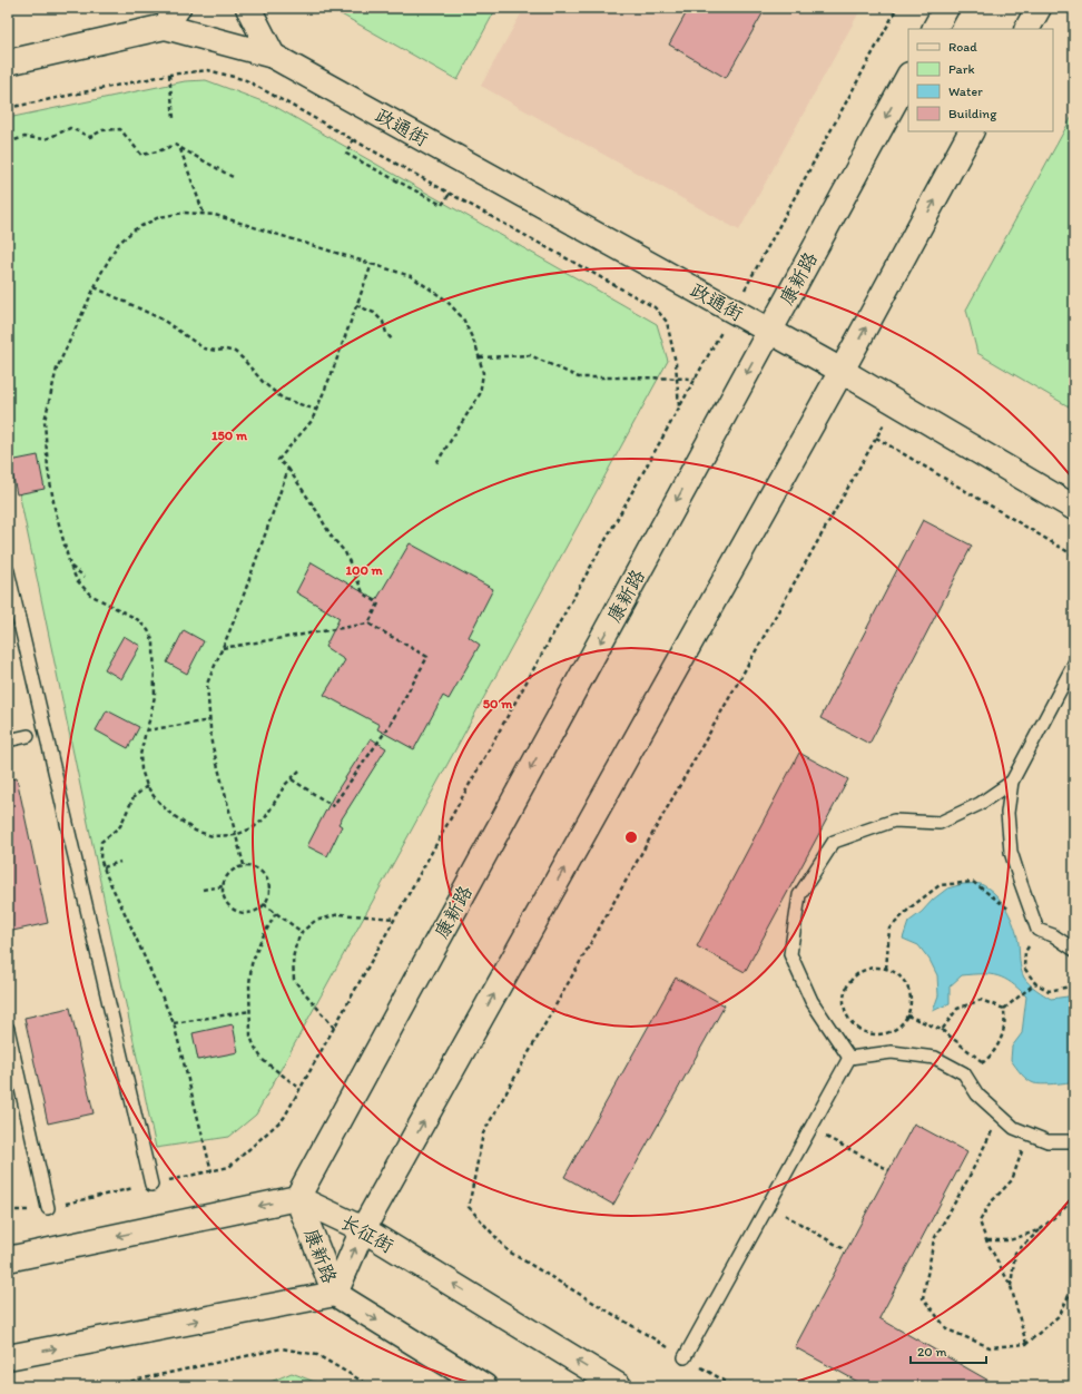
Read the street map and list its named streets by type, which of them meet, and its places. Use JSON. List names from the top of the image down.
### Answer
{
  "streets": {
    "main road": ["政通街", "康新路", "长征街"]
  },
  "crossings": [
    ["政通街", "康新路"],
    ["康新路", "长征街"]
  ],
  "legend": [
    "Road",
    "Park",
    "Water",
    "Building"
  ],
  "scale_bar": "20 m",
  "rings": ["150 m", "100 m", "50 m"]
}
